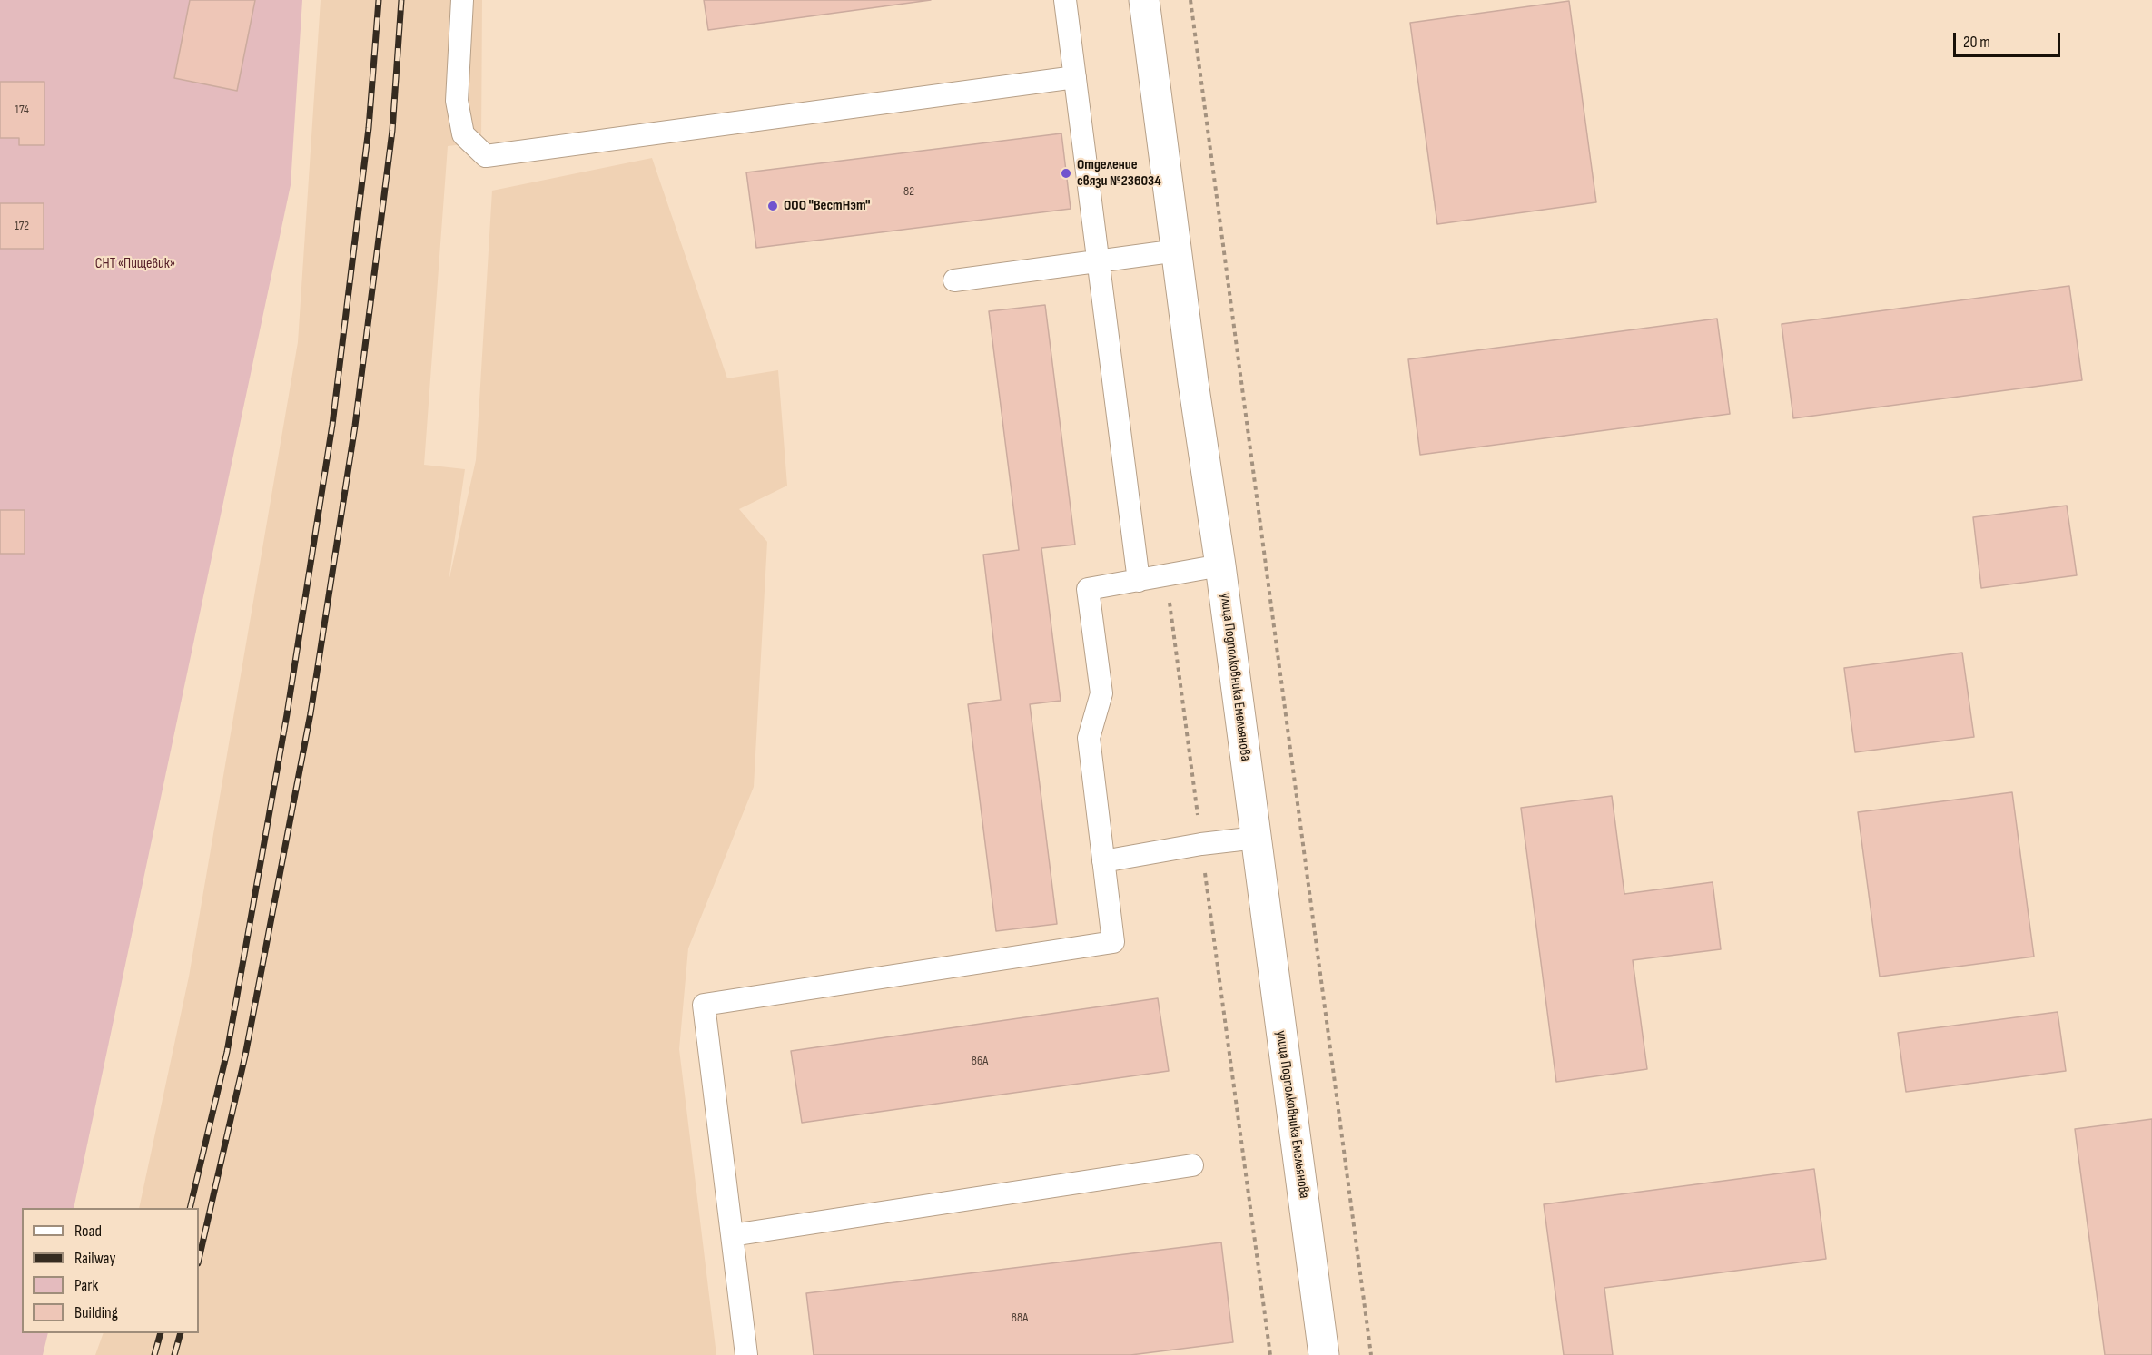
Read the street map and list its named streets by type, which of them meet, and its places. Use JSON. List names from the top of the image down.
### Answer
{
  "streets": {
    "main road": ["улица Подполковника Емельянова"]
  },
  "parks": ["СНТ «Пищевик»"],
  "places": ["Отделение связи №236034", "ООО \"ВестНэт\""],
  "house_numbers": [
    "174",
    "82",
    "172",
    "86А",
    "88А"
  ],
  "legend": [
    "Road",
    "Railway",
    "Park",
    "Building"
  ],
  "scale_bar": "20 m"
}
